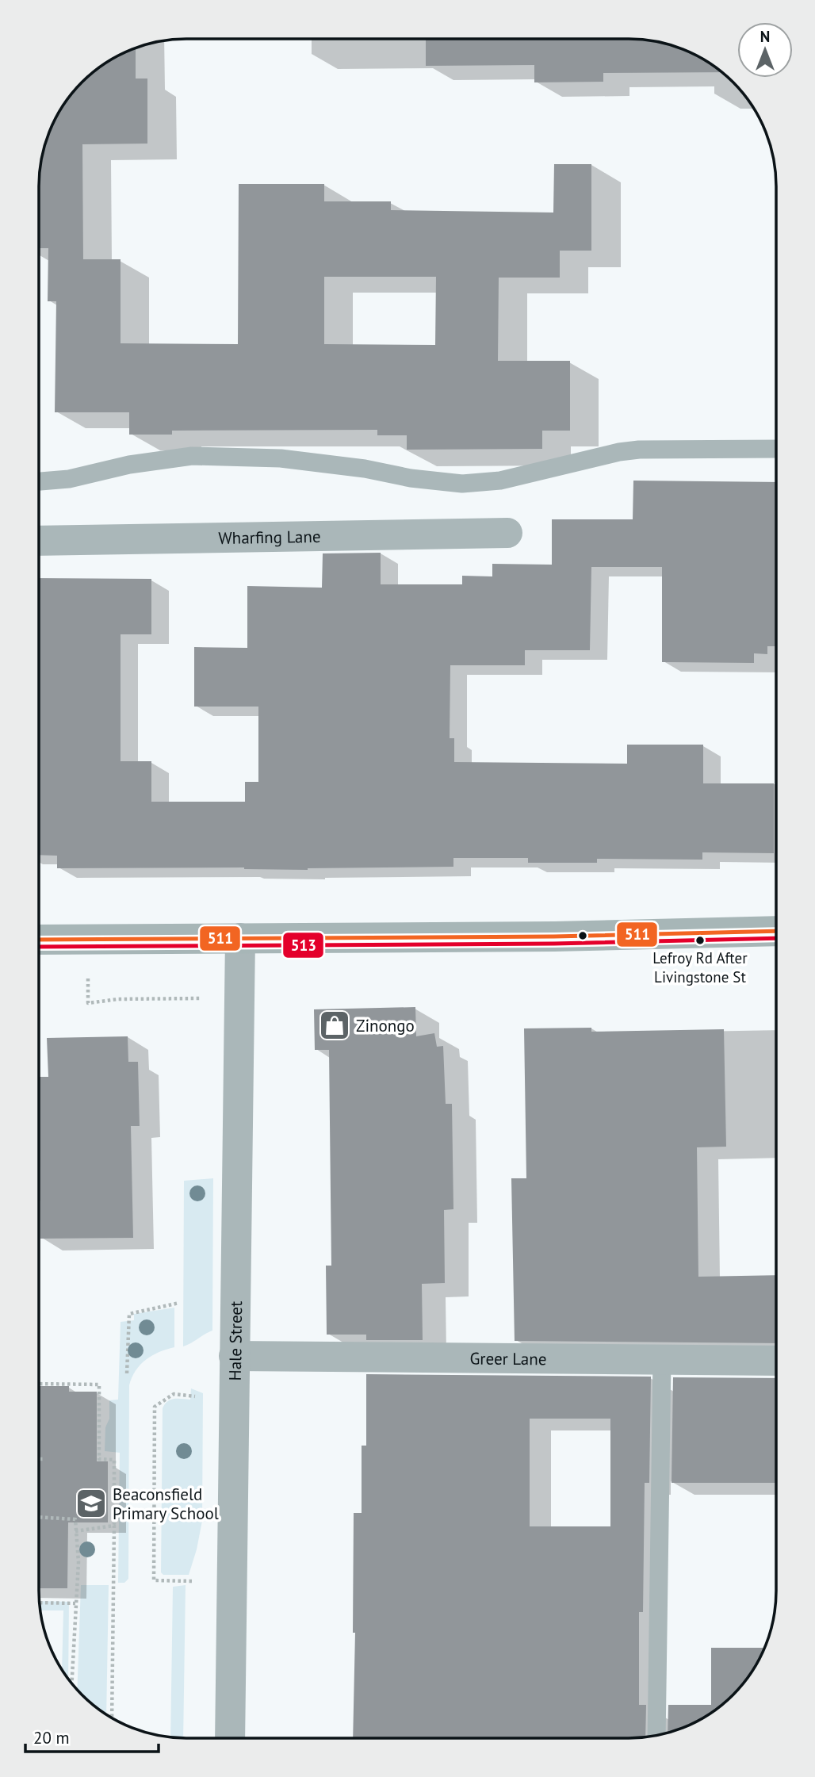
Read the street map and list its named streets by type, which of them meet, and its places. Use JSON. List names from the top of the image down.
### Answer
{
  "streets": {
    "street": ["Wharfing Lane", "Hale Street", "Greer Lane"]
  },
  "crossings": [
    ["Hale Street", "Greer Lane"]
  ],
  "places": {
    "other": ["Lefroy Rd After Livingstone St"],
    "shop": ["Zinongo"],
    "school or university": ["Beaconsfield Primary School"]
  },
  "lines": ["transit line 511", "transit line 513"],
  "scale_bar": "20 m",
  "north": "top"
}
